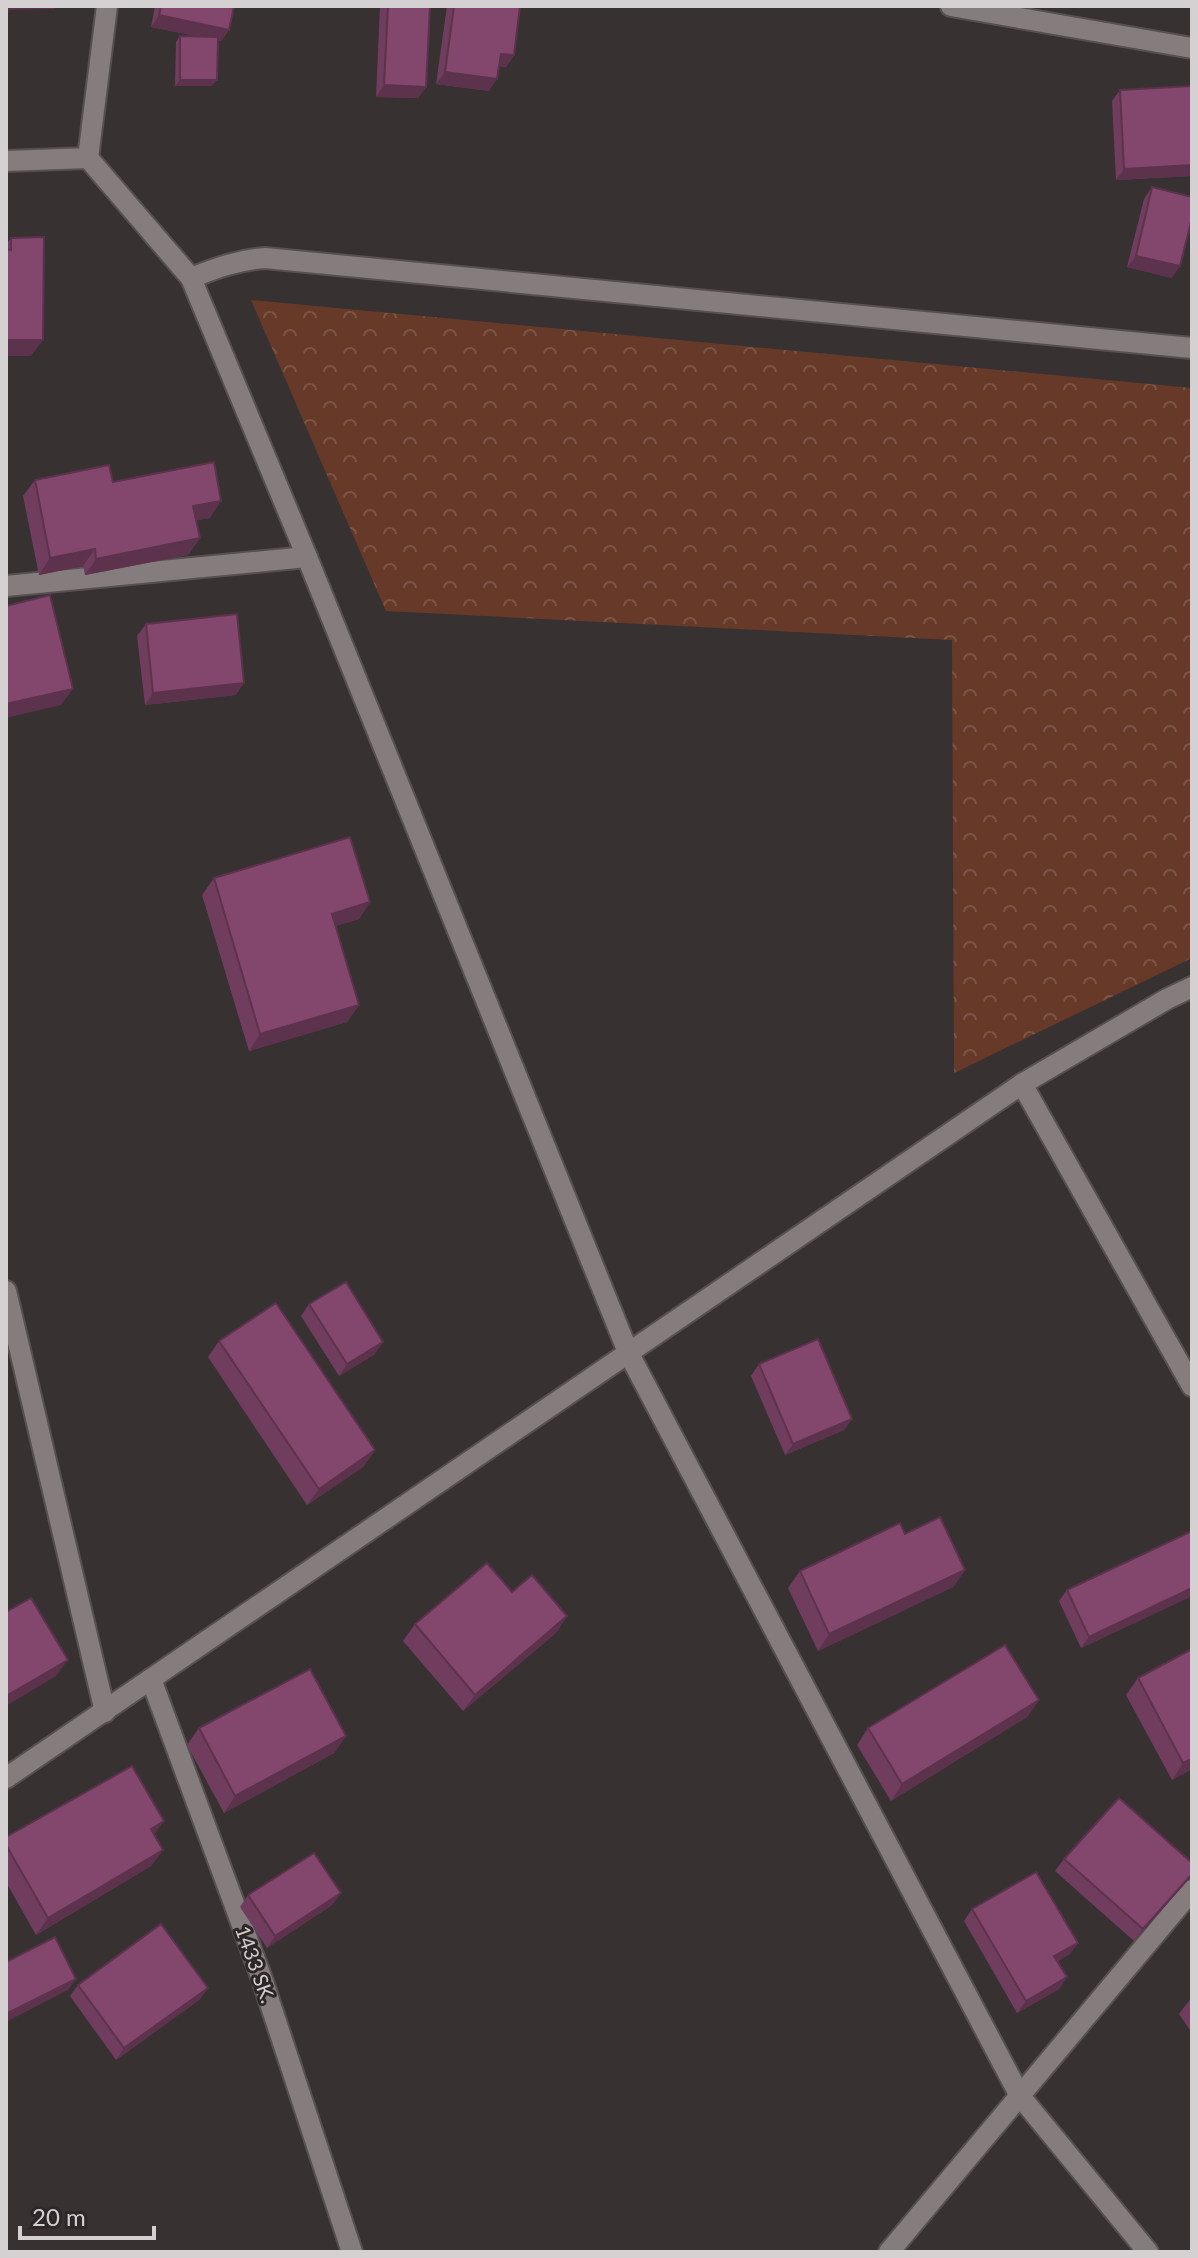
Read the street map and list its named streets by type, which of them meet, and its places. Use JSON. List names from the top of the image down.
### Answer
{
  "streets": {
    "street": ["1433 SK."]
  },
  "scale_bar": "20 m"
}
